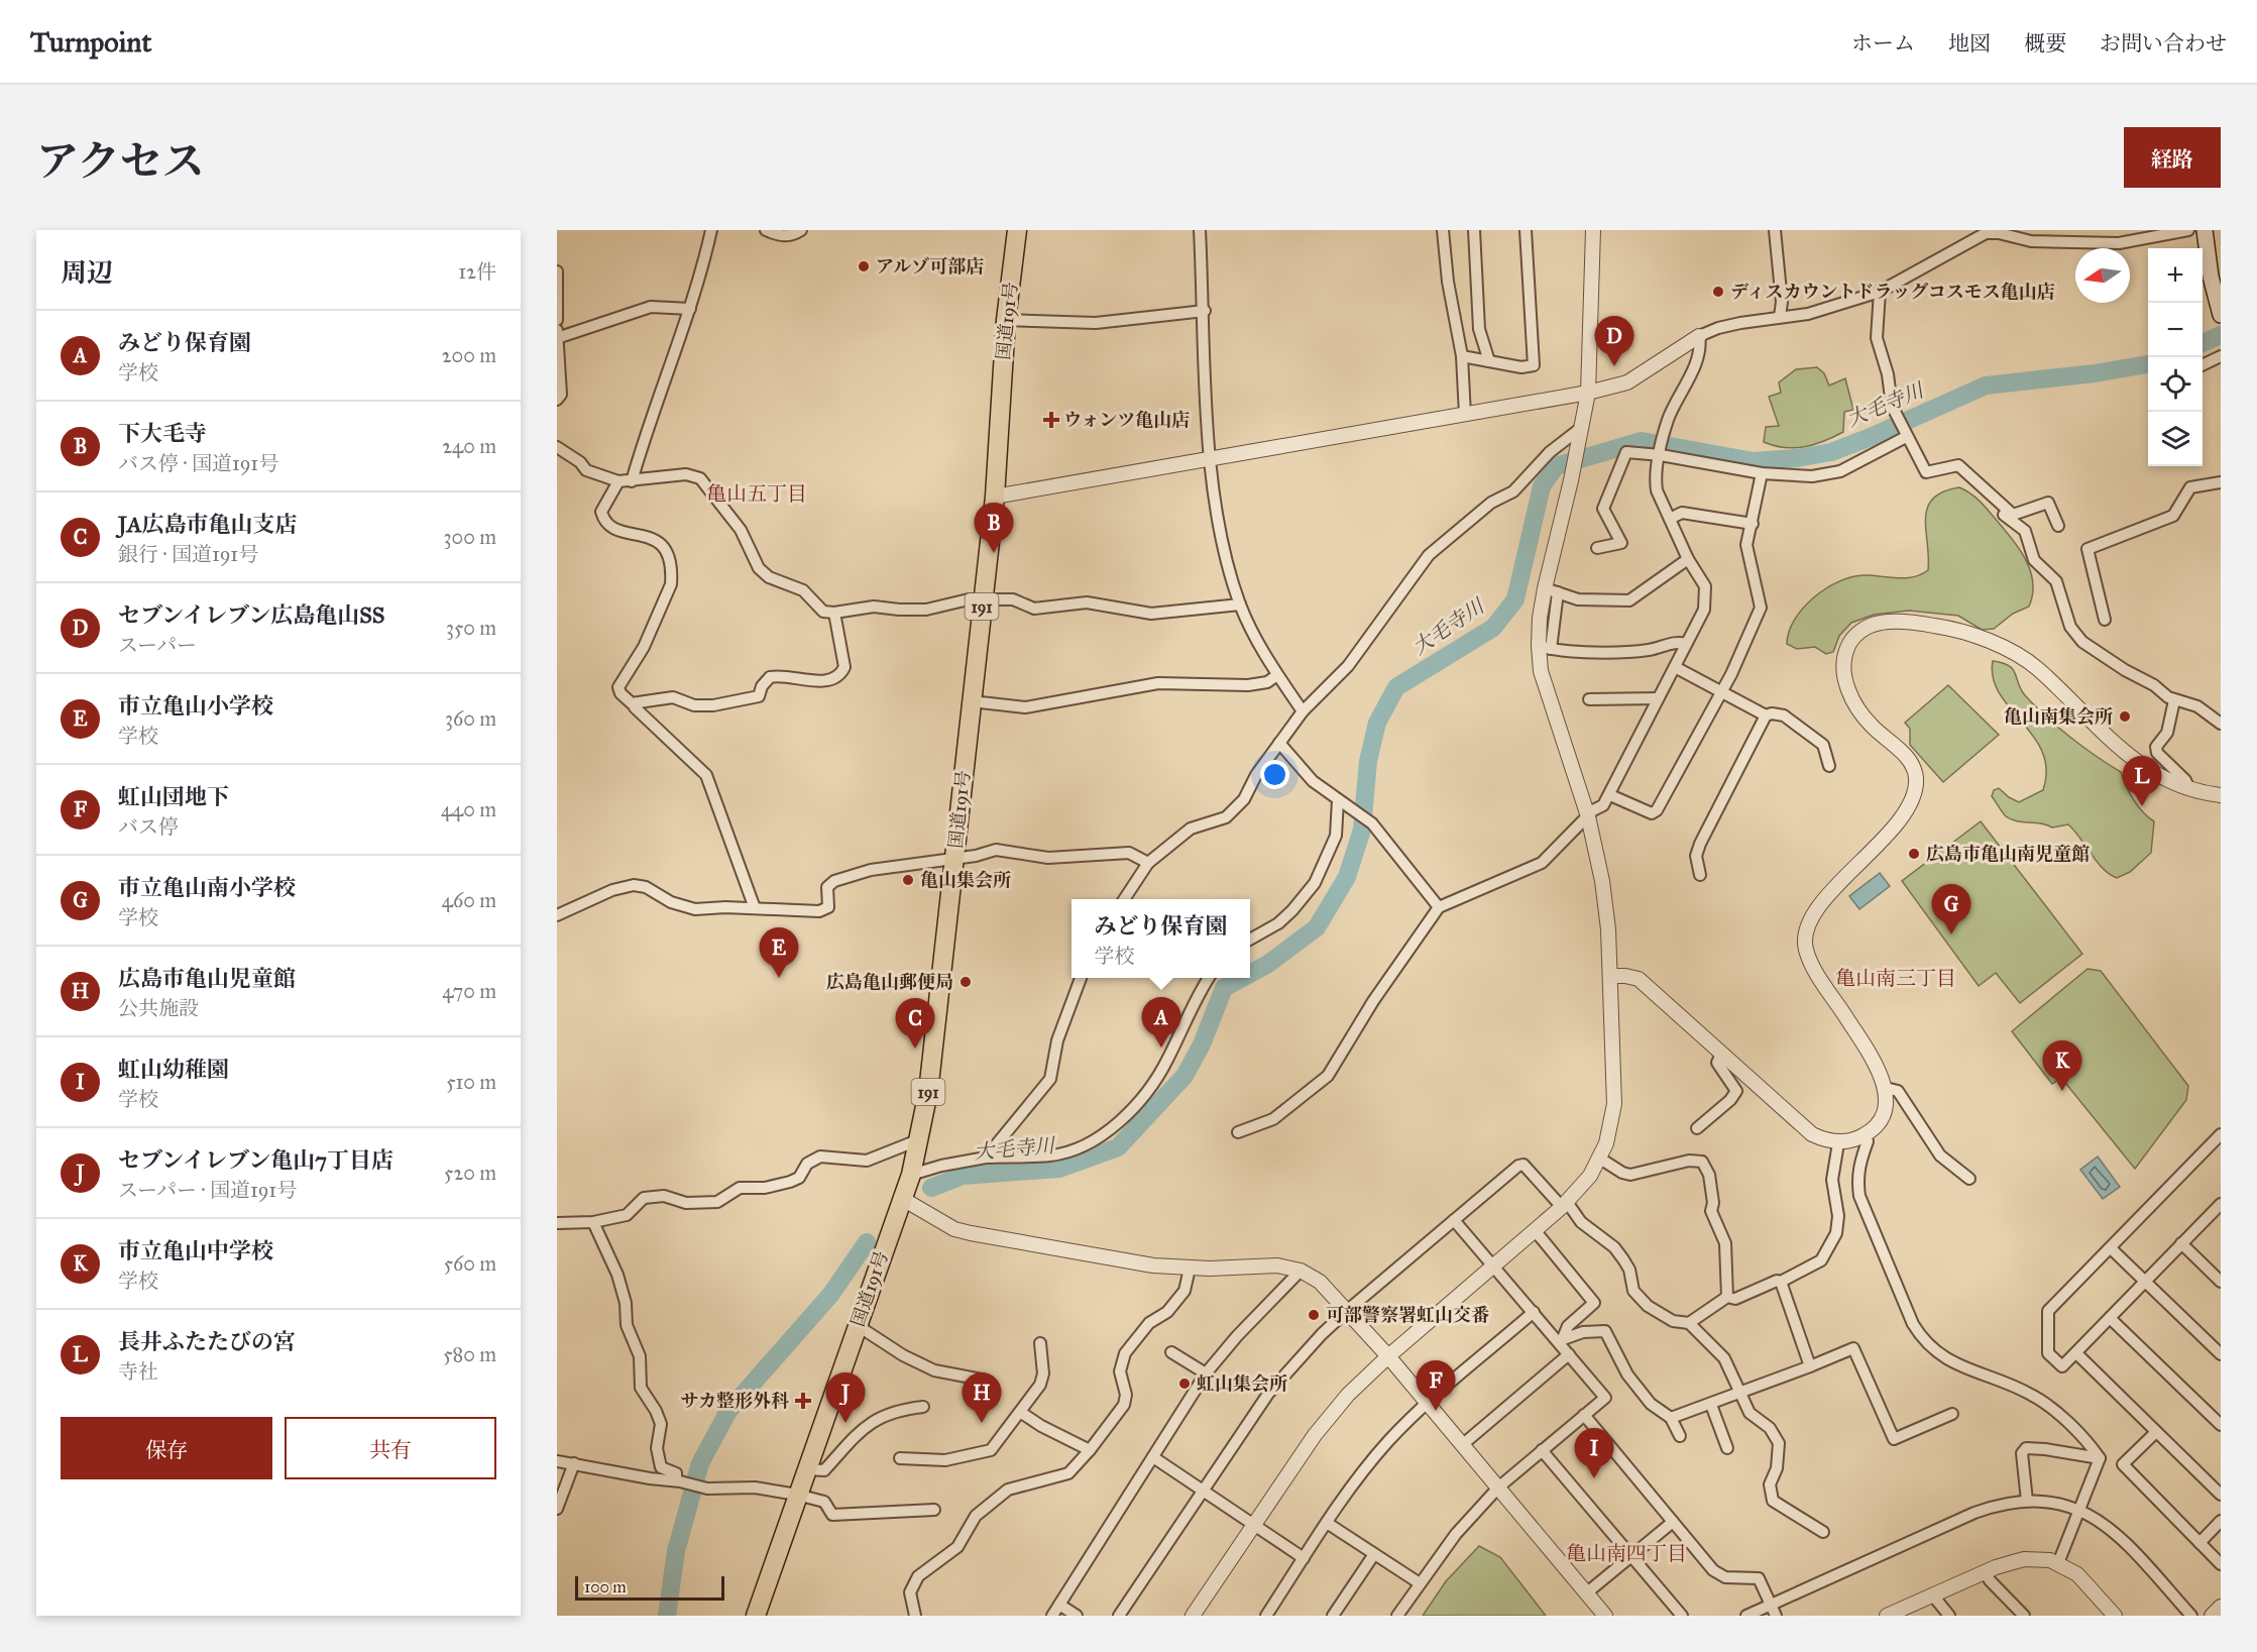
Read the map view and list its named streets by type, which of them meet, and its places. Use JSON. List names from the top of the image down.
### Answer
{
  "streets": {
    "highway": ["国道191号", "191"]
  },
  "districts": ["亀山五丁目", "亀山南三丁目", "亀山南四丁目"],
  "water": ["大毛寺川"],
  "places": {
    "other": [
      "アルゾ可部店",
      "ディスカウントドラッグコスモス亀山店",
      "亀山南集会所",
      "広島市亀山南児童館",
      "亀山集会所",
      "広島亀山郵便局",
      "可部警察署虹山交番",
      "虹山集会所"
    ],
    "health": ["ウォンツ亀山店", "サカ整形外科"]
  },
  "scale_bar": "100 m",
  "north": "left",
  "page": {
    "header": "Turnpoint",
    "nav": [
      "ホーム",
      "地図",
      "概要",
      "お問い合わせ"
    ],
    "title": "アクセス",
    "buttons": [
      "経路",
      ["保存", "共有"]
    ],
    "heading": ["周辺", "12件"],
    "map_buttons": ["+", "−"],
    "list": [
      {
        "mark": "A",
        "name": "みどり保育園",
        "note": "学校",
        "value": "200 m"
      },
      {
        "mark": "B",
        "name": "下大毛寺",
        "note": "バス停 · 国道191号",
        "value": "240 m"
      },
      {
        "mark": "C",
        "name": "JA広島市亀山支店",
        "note": "銀行 · 国道191号",
        "value": "300 m"
      },
      {
        "mark": "D",
        "name": "セブンイレブン広島亀山SS",
        "note": "スーパー",
        "value": "350 m"
      },
      {
        "mark": "E",
        "name": "市立亀山小学校",
        "note": "学校",
        "value": "360 m"
      },
      {
        "mark": "F",
        "name": "虹山団地下",
        "note": "バス停",
        "value": "440 m"
      },
      {
        "mark": "G",
        "name": "市立亀山南小学校",
        "note": "学校",
        "value": "460 m"
      },
      {
        "mark": "H",
        "name": "広島市亀山児童館",
        "note": "公共施設",
        "value": "470 m"
      },
      {
        "mark": "I",
        "name": "虹山幼稚園",
        "note": "学校",
        "value": "510 m"
      },
      {
        "mark": "J",
        "name": "セブンイレブン亀山7丁目店",
        "note": "スーパー · 国道191号",
        "value": "520 m"
      },
      {
        "mark": "K",
        "name": "市立亀山中学校",
        "note": "学校",
        "value": "560 m"
      },
      {
        "mark": "L",
        "name": "長井ふたたびの宮",
        "note": "寺社",
        "value": "580 m"
      }
    ],
    "pins": [
      "D",
      "B",
      "L",
      "G",
      "E",
      "A",
      "C",
      "K",
      "F",
      "H",
      "J",
      "I"
    ],
    "popup": ["みどり保育園", "学校"],
    "scale": "100 m"
  }
}
